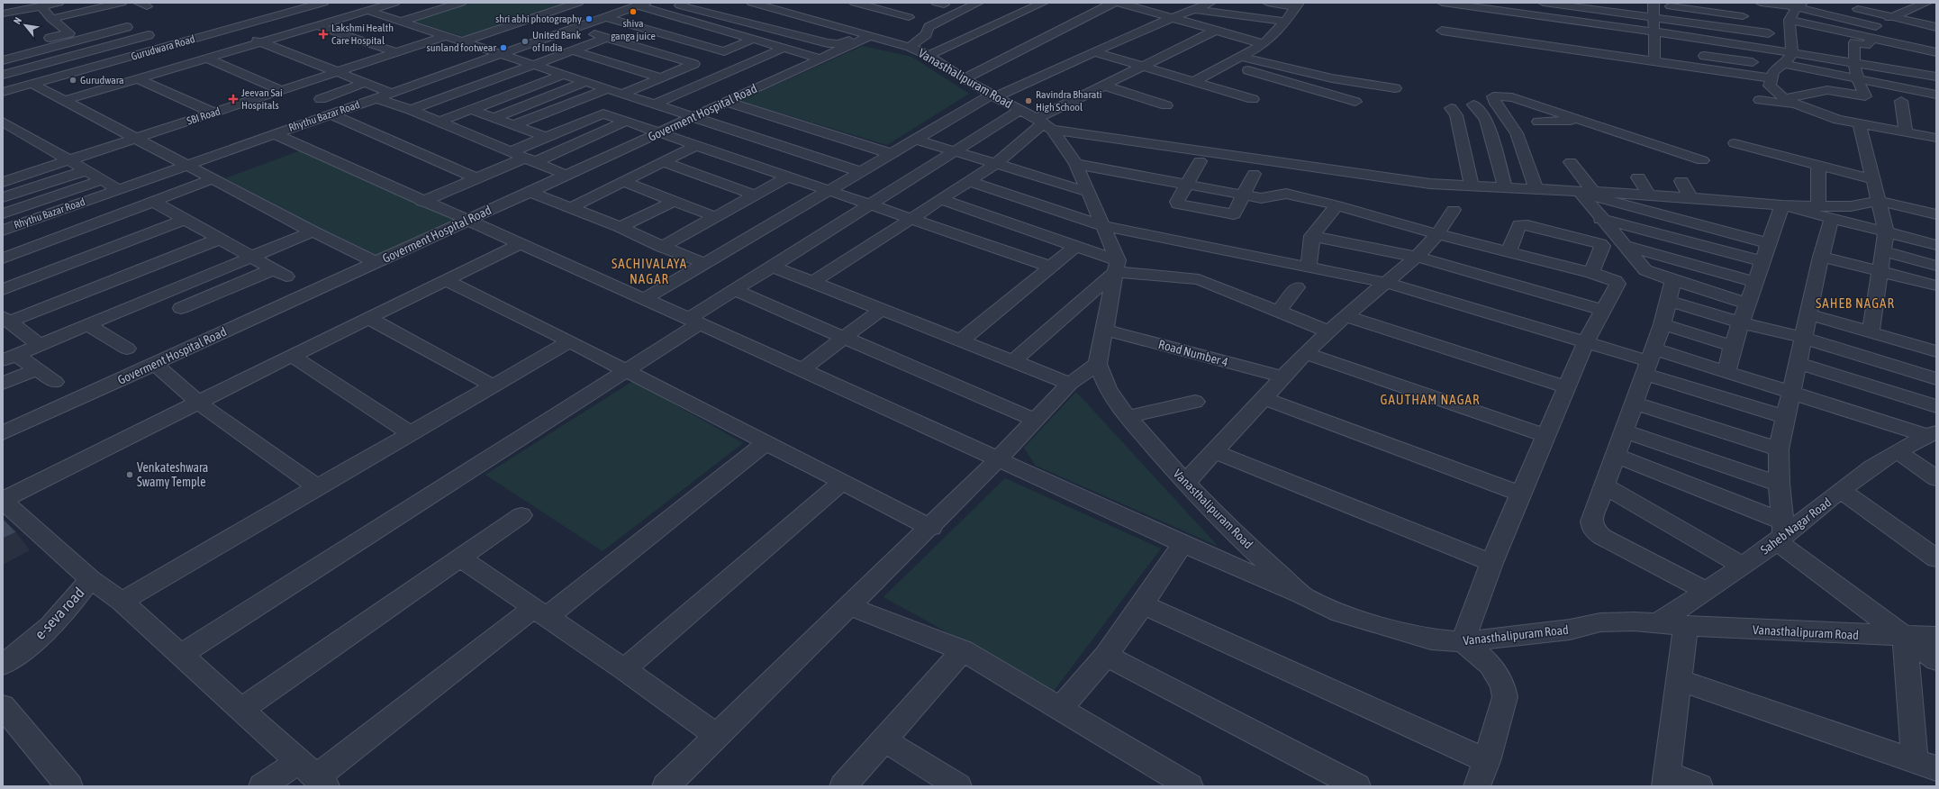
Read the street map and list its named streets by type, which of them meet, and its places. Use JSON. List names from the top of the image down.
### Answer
{
  "streets": {
    "street": [
      "Gurudwara Road",
      "Vanasthalipuram Road",
      "Goverment Hospital Road",
      "SBI Road",
      "Rhythu Bazar Road",
      "Road Number 4",
      "Saheb Nagar Road",
      "e-seva road"
    ]
  },
  "crossings": [
    ["Vanasthalipuram Road", "Goverment Hospital Road"],
    ["Vanasthalipuram Road", "Saheb Nagar Road"]
  ],
  "districts": ["SACHIVALAYA NAGAR", "SAHEB NAGAR", "GAUTHAM NAGAR"],
  "places": {
    "other": [
      "shiva ganga juice",
      "shri abhi photography",
      "United Bank of India",
      "sunland footwear",
      "Gurudwara",
      "Ravindra Bharati High School",
      "Venkateshwara Swamy Temple"
    ],
    "health": ["Lakshmi Health Care Hospital", "Jeevan Sai Hospitals"]
  },
  "north": "top left"
}
